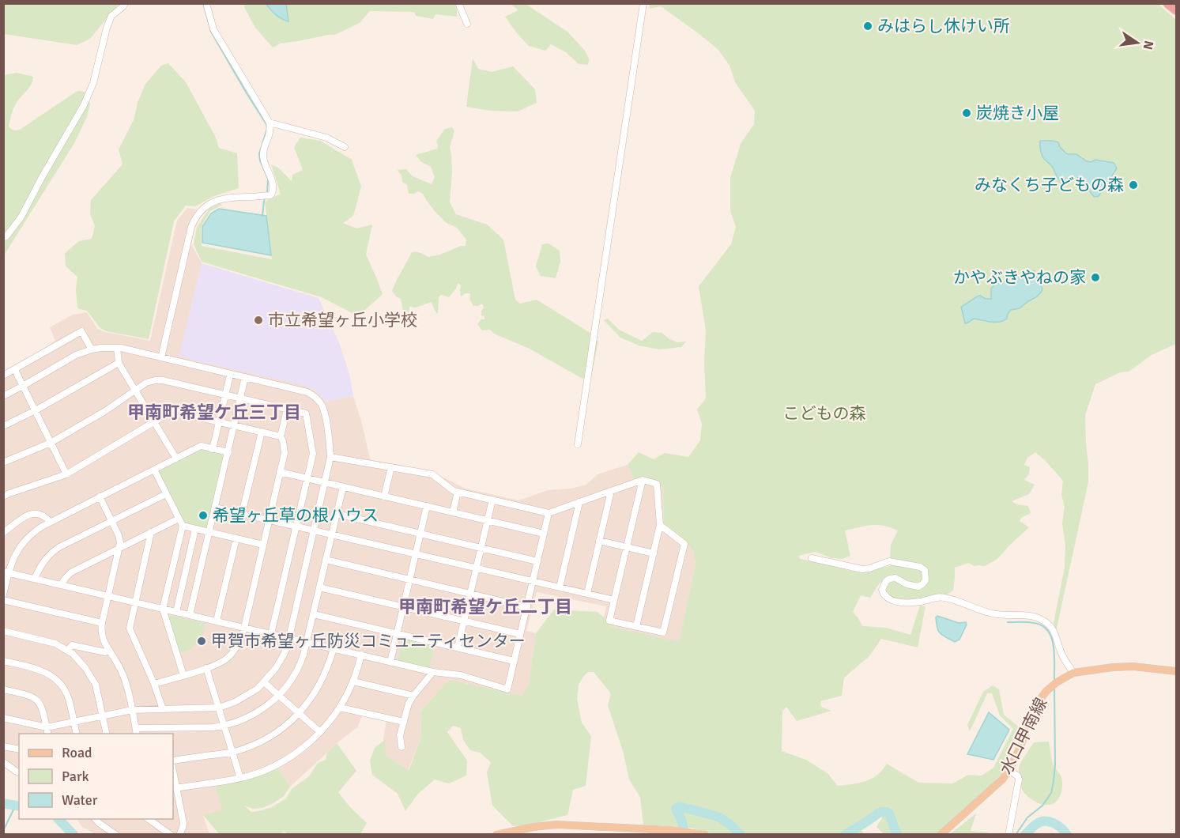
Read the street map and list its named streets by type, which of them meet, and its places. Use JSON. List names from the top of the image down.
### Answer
{
  "streets": {
    "main road": ["水口甲南線"]
  },
  "districts": ["甲南町希望ケ丘三丁目", "甲南町希望ケ丘二丁目"],
  "parks": ["こどもの森"],
  "places": [
    "みはらし休けい所",
    "炭焼き小屋",
    "みなくち子どもの森",
    "かやぶきやねの家",
    "市立希望ヶ丘小学校",
    "希望ヶ丘草の根ハウス",
    "甲賀市希望ヶ丘防災コミュニティセンター"
  ],
  "legend": ["Road", "Park", "Water"],
  "north": "right"
}
